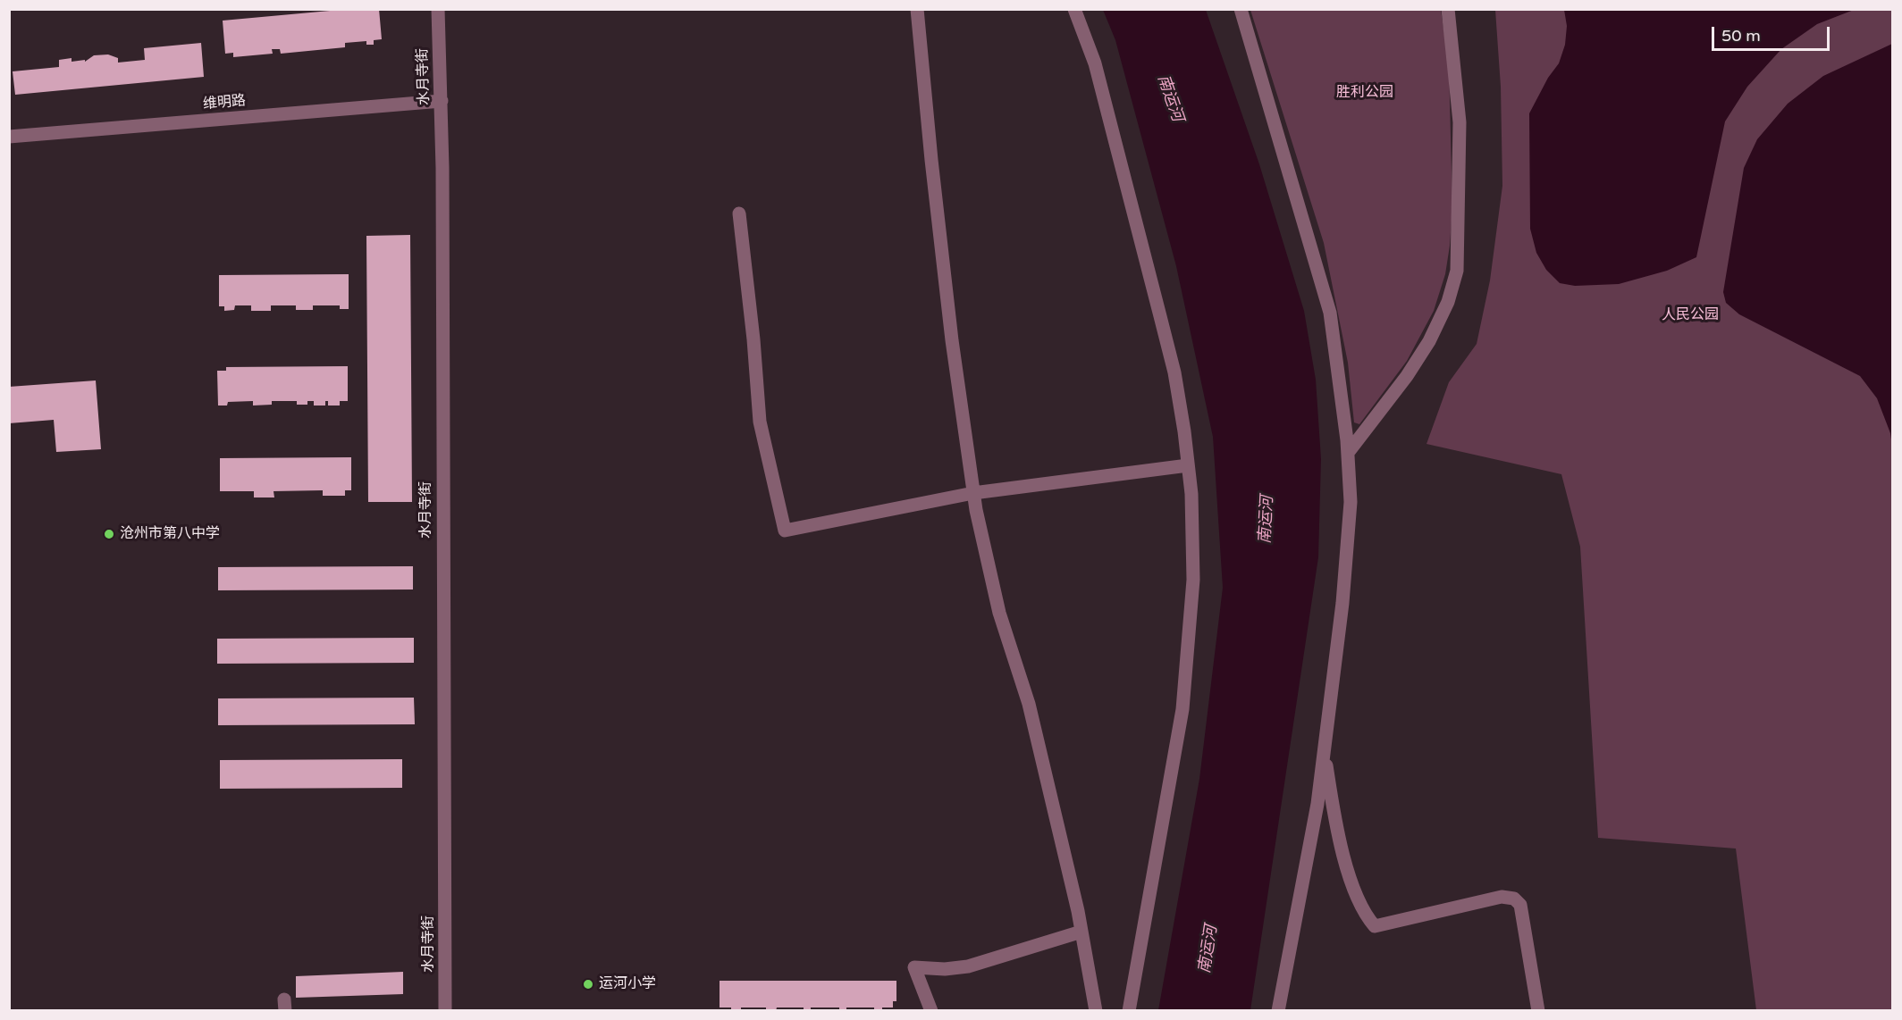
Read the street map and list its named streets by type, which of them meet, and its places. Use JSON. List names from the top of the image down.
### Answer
{
  "streets": {
    "street": ["水月寺街", "维明路"]
  },
  "crossings": [
    ["水月寺街", "维明路"]
  ],
  "water": ["南运河"],
  "parks": ["胜利公园", "人民公园"],
  "places": ["沧州市第八中学", "运河小学"],
  "scale_bar": "50 m"
}
